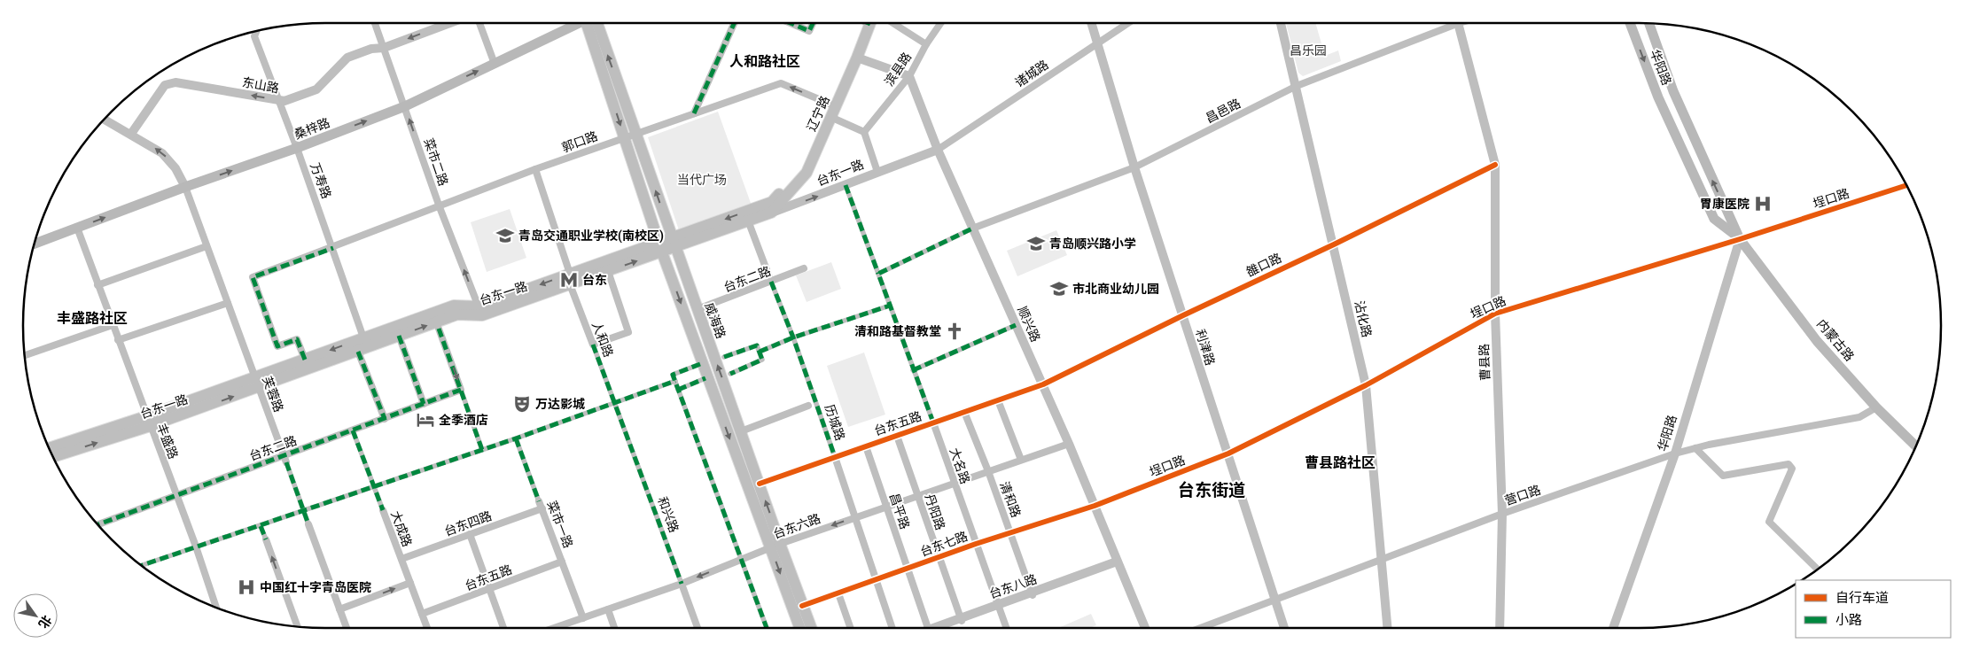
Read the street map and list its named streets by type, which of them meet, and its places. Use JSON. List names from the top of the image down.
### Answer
{
  "streets": {
    "main road": [
      "华阳路",
      "辽宁路",
      "桑梓路",
      "台东一路",
      "威海路",
      "内蒙古路"
    ],
    "street": [
      "滨县路",
      "诸城路",
      "东山路",
      "昌邑路",
      "郭口路",
      "菜市二路",
      "万寿路",
      "埕口路",
      "雒口路",
      "台东二路",
      "沾化路",
      "顺兴路",
      "人和路",
      "利津路",
      "曹县路",
      "芙蓉路",
      "历城路",
      "台东五路",
      "丰盛路",
      "大名路",
      "营口路",
      "清和路",
      "昌平路",
      "丹阳路",
      "和兴路",
      "台东四路",
      "菜市一路",
      "台东六路",
      "大成路",
      "台东七路",
      "台东八路"
    ]
  },
  "crossings": [
    ["华阳路", "埕口路"],
    ["华阳路", "内蒙古路"],
    ["华阳路", "营口路"],
    ["滨县路", "顺兴路"],
    ["诸城路", "台东一路"],
    ["诸城路", "顺兴路"],
    ["诸城路", "利津路"],
    ["东山路", "菜市二路"],
    ["东山路", "万寿路"],
    ["昌邑路", "沾化路"],
    ["昌邑路", "顺兴路"],
    ["昌邑路", "利津路"],
    ["辽宁路", "郭口路"],
    ["辽宁路", "台东一路"],
    ["桑梓路", "菜市二路"],
    ["桑梓路", "万寿路"],
    ["桑梓路", "芙蓉路"],
    ["桑梓路", "丰盛路"],
    ["郭口路", "菜市二路"],
    ["郭口路", "台东一路"],
    ["郭口路", "万寿路"],
    ["郭口路", "威海路"],
    ["郭口路", "人和路"],
    ["菜市二路", "台东一路"],
    ["台东一路", "万寿路"],
    ["台东一路", "威海路"],
    ["台东一路", "顺兴路"],
    ["台东一路", "人和路"],
    ["台东一路", "芙蓉路"],
    ["台东一路", "历城路"],
    ["台东一路", "丰盛路"],
    ["万寿路", "台东二路"],
    ["埕口路", "沾化路"],
    ["埕口路", "顺兴路"],
    ["埕口路", "内蒙古路"],
    ["埕口路", "利津路"],
    ["埕口路", "曹县路"],
    ["埕口路", "台东七路"],
    ["雒口路", "沾化路"],
    ["雒口路", "顺兴路"],
    ["雒口路", "利津路"],
    ["雒口路", "曹县路"],
    ["雒口路", "台东五路"],
    ["台东二路", "威海路"],
    ["台东二路", "芙蓉路"],
    ["台东二路", "历城路"],
    ["台东二路", "丰盛路"],
    ["台东二路", "大成路"],
    ["沾化路", "营口路"],
    ["威海路", "台东五路"],
    ["威海路", "台东六路"],
    ["威海路", "台东七路"],
    ["顺兴路", "台东五路"],
    ["顺兴路", "台东六路"],
    ["顺兴路", "台东七路"],
    ["顺兴路", "台东八路"],
    ["人和路", "和兴路"],
    ["内蒙古路", "营口路"],
    ["利津路", "营口路"],
    ["曹县路", "营口路"],
    ["历城路", "台东五路"],
    ["历城路", "台东六路"],
    ["历城路", "台东七路"],
    ["台东五路", "大名路"],
    ["台东五路", "清和路"],
    ["台东五路", "昌平路"],
    ["台东五路", "丹阳路"],
    ["台东五路", "菜市一路"],
    ["台东五路", "大成路"],
    ["大名路", "台东六路"],
    ["大名路", "台东七路"],
    ["大名路", "台东八路"],
    ["清和路", "台东六路"],
    ["清和路", "台东七路"],
    ["清和路", "台东八路"],
    ["昌平路", "台东六路"],
    ["昌平路", "台东七路"],
    ["丹阳路", "台东六路"],
    ["丹阳路", "台东七路"],
    ["丹阳路", "台东八路"],
    ["和兴路", "台东六路"],
    ["台东四路", "菜市一路"],
    ["台东四路", "大成路"],
    ["菜市一路", "台东六路"]
  ],
  "one_way": ["东山路", "桑梓路", "菜市二路"],
  "districts": [
    "人和路社区",
    "丰盛路社区",
    "曹县路社区",
    "台东街道"
  ],
  "parks": ["昌乐园", "当代广场"],
  "places": {
    "hospital": ["胃康医院", "中国红十字青岛医院"],
    "school or university": ["青岛交通职业学校(南校区)", "青岛顺兴路小学", "市北商业幼儿园"],
    "metro station": ["台东"],
    "church": ["清和路基督教堂"],
    "theatre": ["万达影城"],
    "hotel": ["全季酒店"]
  },
  "legend": ["自行车道", "小路"],
  "north": "bottom right"
}
